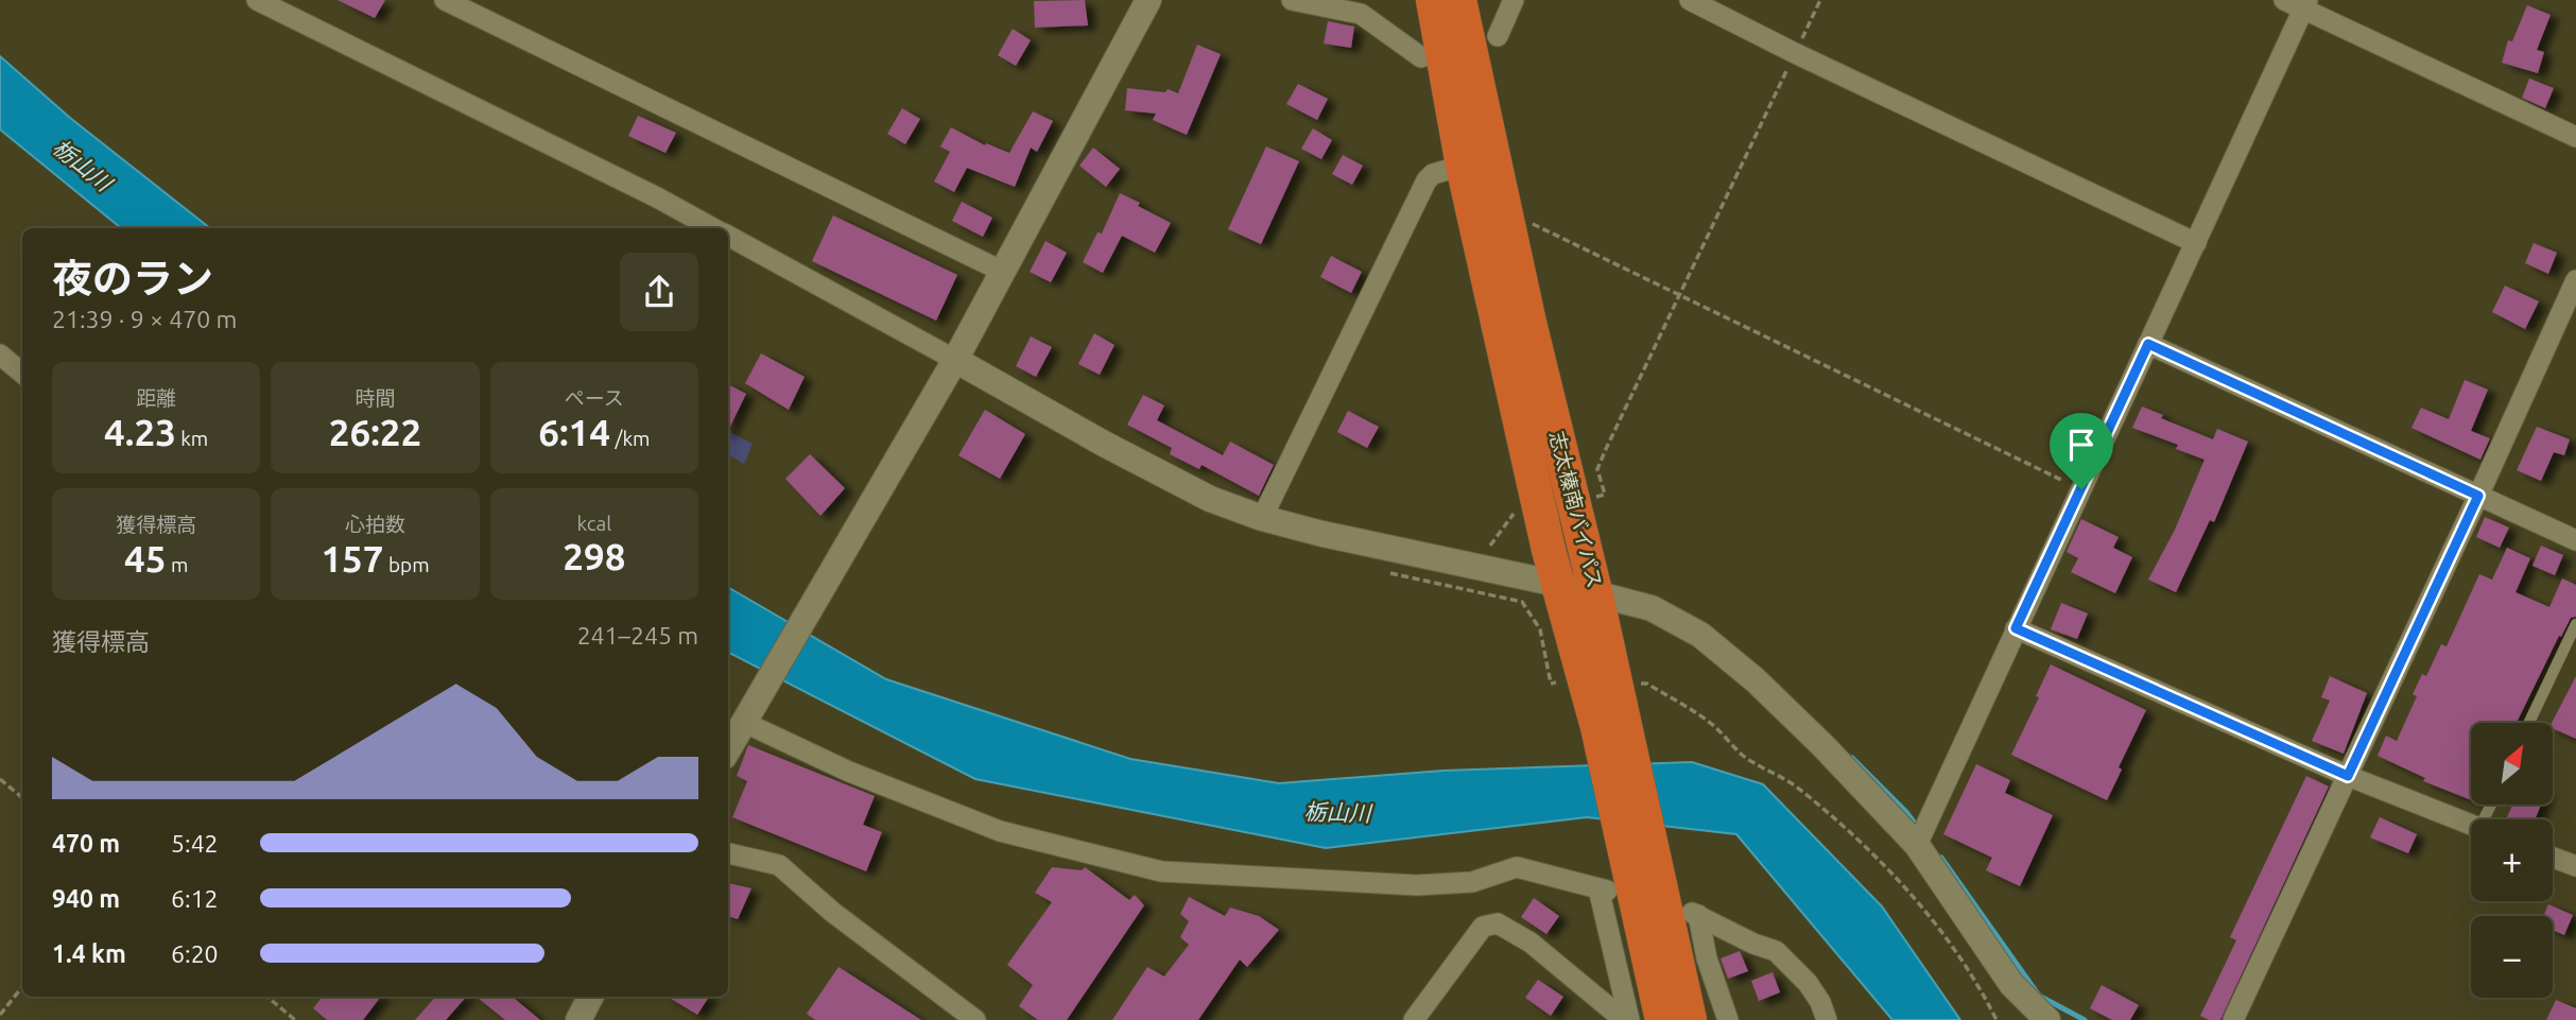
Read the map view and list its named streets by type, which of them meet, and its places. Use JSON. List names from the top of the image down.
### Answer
{
  "streets": {
    "highway": ["志太榛南バイパス"]
  },
  "water": ["栃山川"],
  "north": "top right",
  "page": {
    "heading": ["夜のラン", "21:39 · 9 × 470 m"],
    "stats": [
      ["距離", "4.23 km"],
      ["時間", "26:22"],
      ["ペース", "6:14 /km"],
      ["獲得標高", "45 m"],
      ["心拍数", "157 bpm"],
      ["kcal", "298"]
    ],
    "chart": ["獲得標高", "241–245 m"],
    "map_buttons": ["+", "−"],
    "list": [
      {
        "name": "470 m",
        "note": "5:42"
      },
      {
        "name": "940 m",
        "note": "6:12"
      },
      {
        "name": "1.4 km",
        "note": "6:20"
      }
    ]
  }
}
